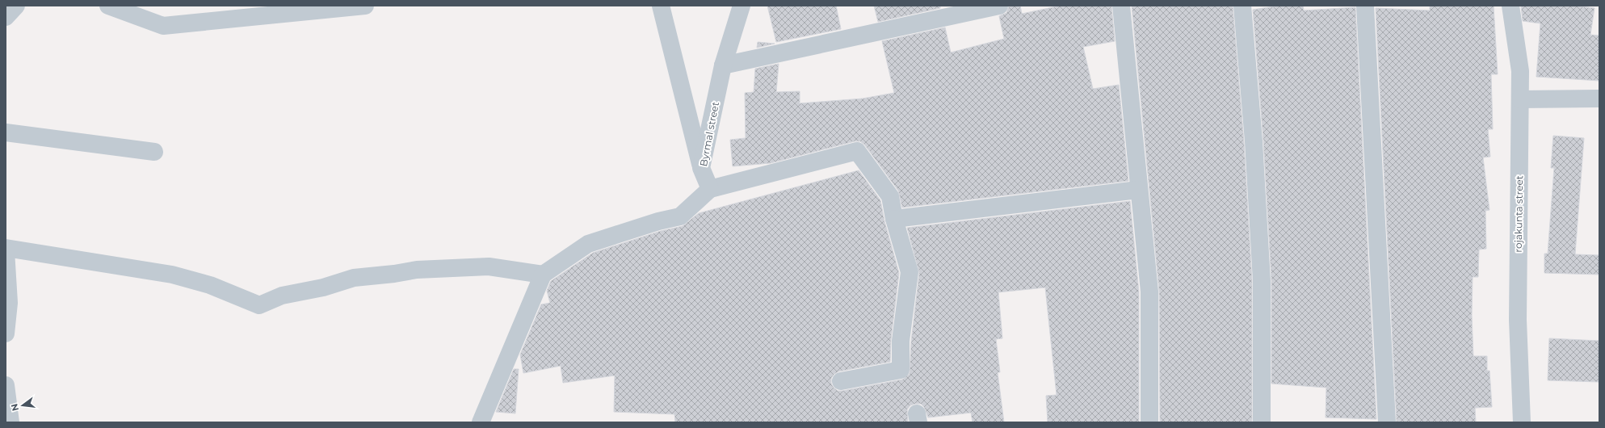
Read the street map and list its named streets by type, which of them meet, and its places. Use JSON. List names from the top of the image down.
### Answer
{
  "streets": {
    "street": ["Byrmal street", "rojakunta street"]
  },
  "north": "left"
}
